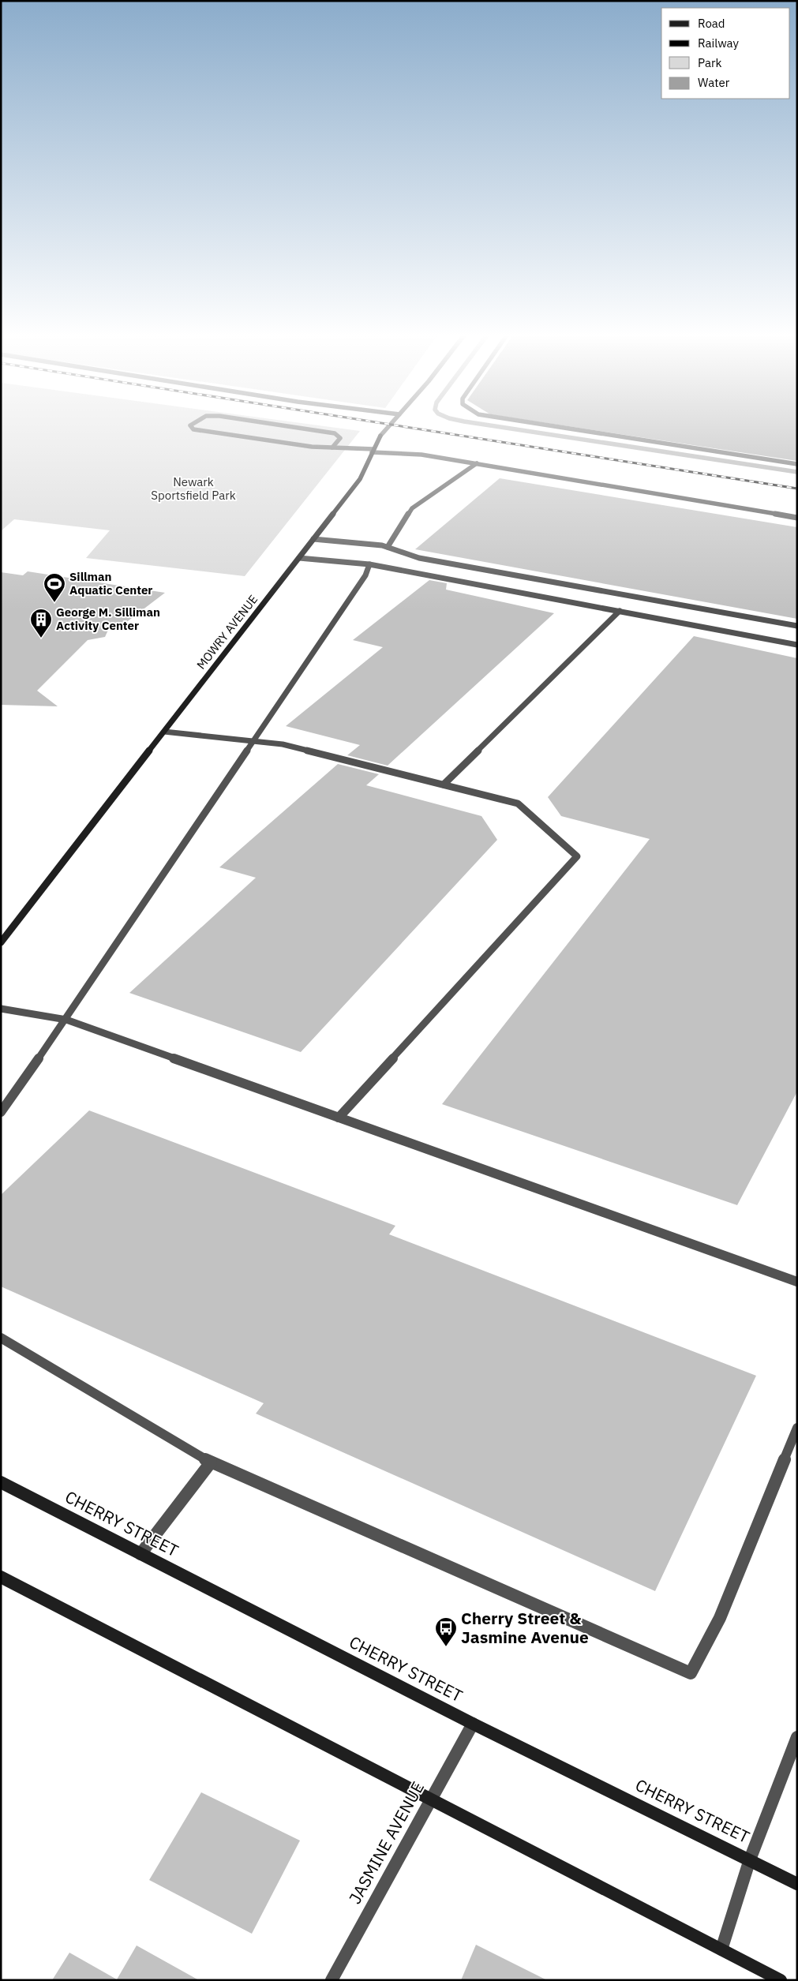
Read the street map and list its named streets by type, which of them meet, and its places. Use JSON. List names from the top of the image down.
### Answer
{
  "streets": {
    "main road": ["MOWRY AVENUE", "CHERRY STREET"],
    "street": ["JASMINE AVENUE"]
  },
  "crossings": [
    ["CHERRY STREET", "JASMINE AVENUE"]
  ],
  "parks": ["Newark Sportsfield Park"],
  "places": {
    "sports": ["Sillman Aquatic Center"],
    "building": ["George M. Silliman Activity Center"],
    "bus stop": ["Cherry Street & Jasmine Avenue"]
  },
  "legend": [
    "Road",
    "Railway",
    "Park",
    "Water"
  ]
}
